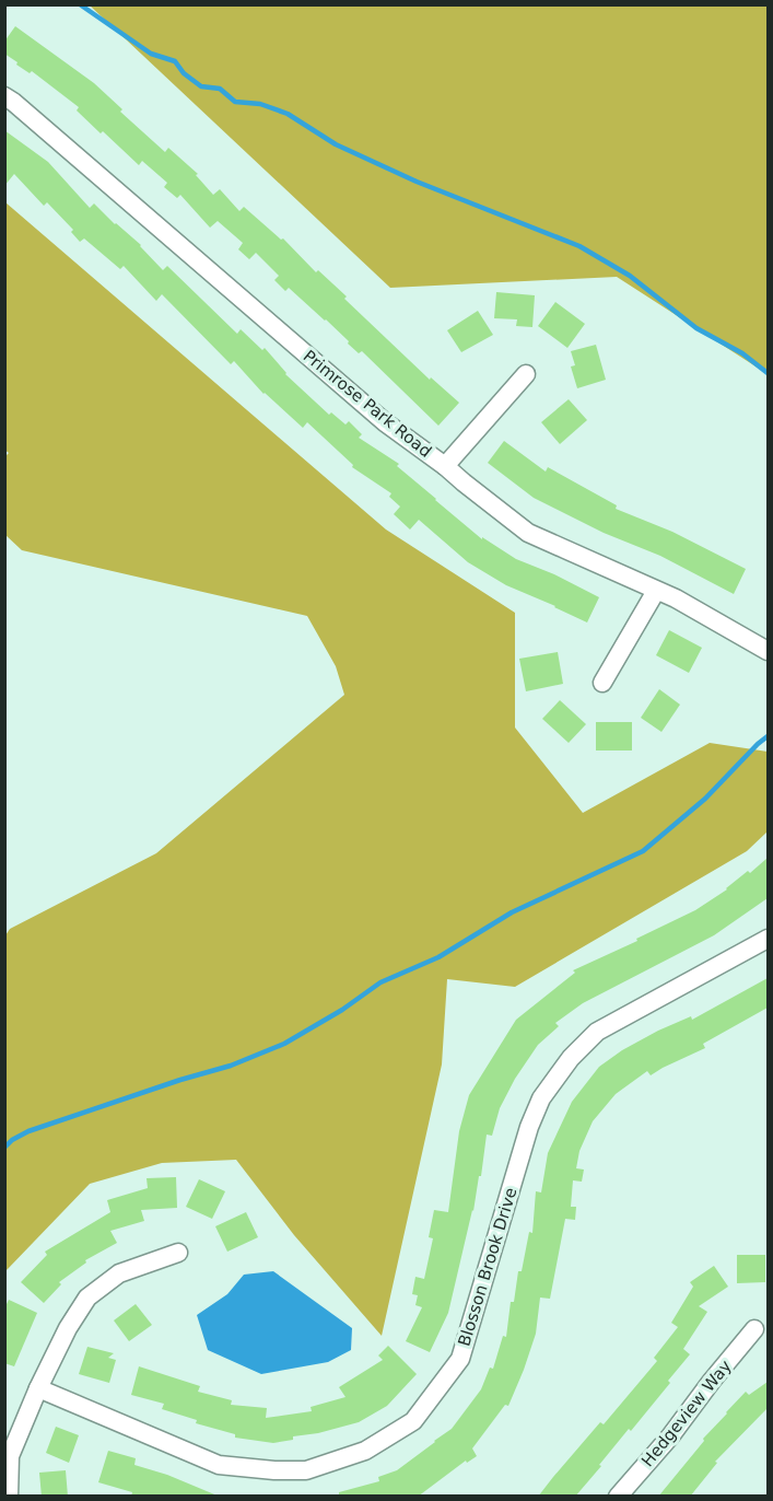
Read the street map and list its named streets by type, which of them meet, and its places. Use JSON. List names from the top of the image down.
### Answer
{
  "streets": {
    "street": ["Primrose Park Road", "Blosson Brook Drive", "Hedgeview Way"]
  }
}
